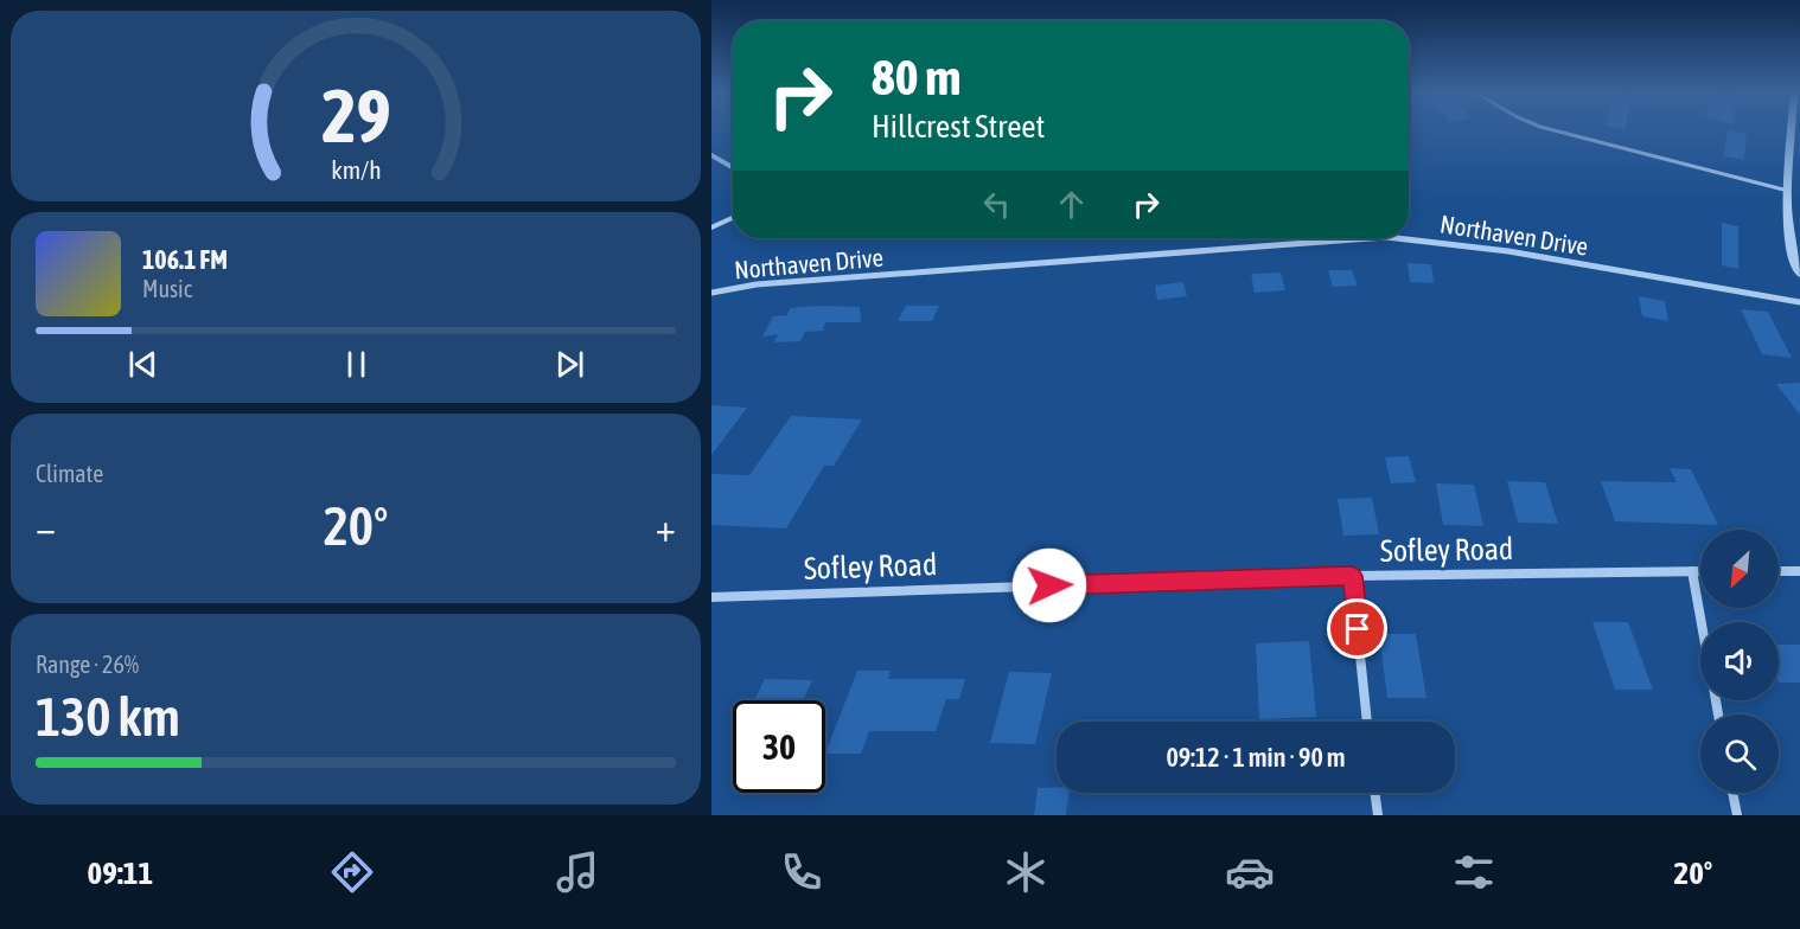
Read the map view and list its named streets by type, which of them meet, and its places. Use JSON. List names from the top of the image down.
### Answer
{
  "streets": {
    "street": ["Northaven Drive", "Sofley Road"]
  },
  "north": "bottom left",
  "page": {
    "turn": ["80 m", "Hillcrest Street"],
    "song": ["106.1 FM", "Music"],
    "tile": [
      "Climate",
      ["Range · 26%", "130 km"]
    ],
    "heat": ["−", "20°", "+"],
    "limit": "30",
    "trip": "09:12 · 1 min · 90 m",
    "tabs": ["09:11", "20°"],
    "gauge": ["29", "km/h"]
  }
}
